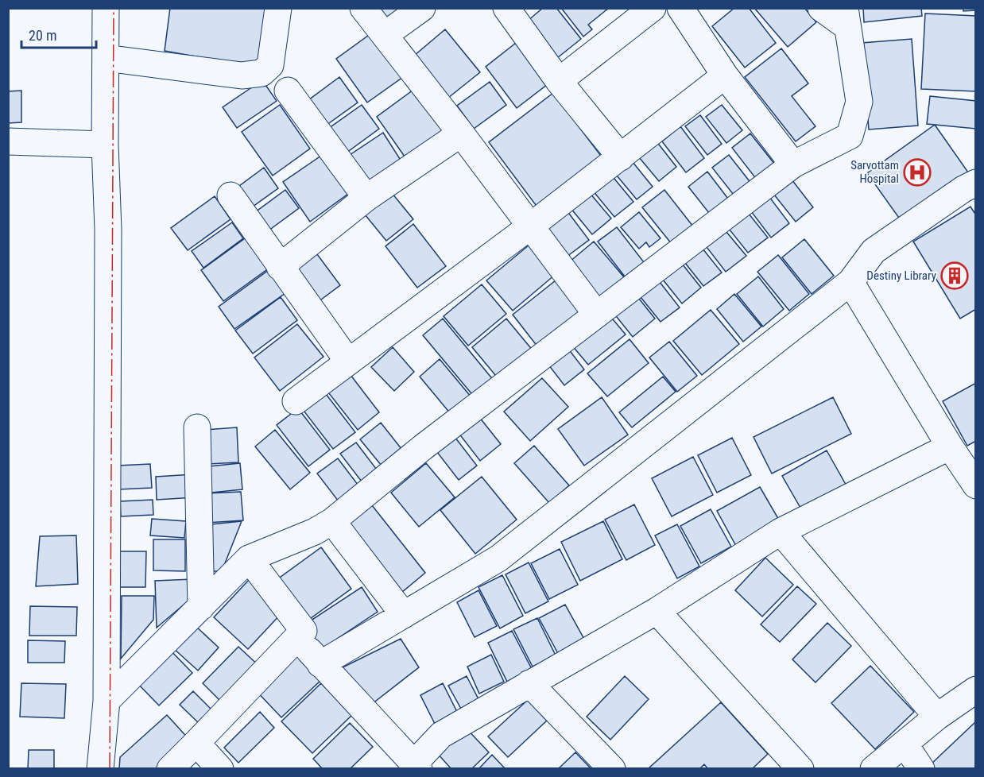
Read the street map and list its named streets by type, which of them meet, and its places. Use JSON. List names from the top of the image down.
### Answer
{
  "places": {
    "hospital": ["Sarvottam Hospital"],
    "building": ["Destiny Library"]
  },
  "scale_bar": "20 m"
}
